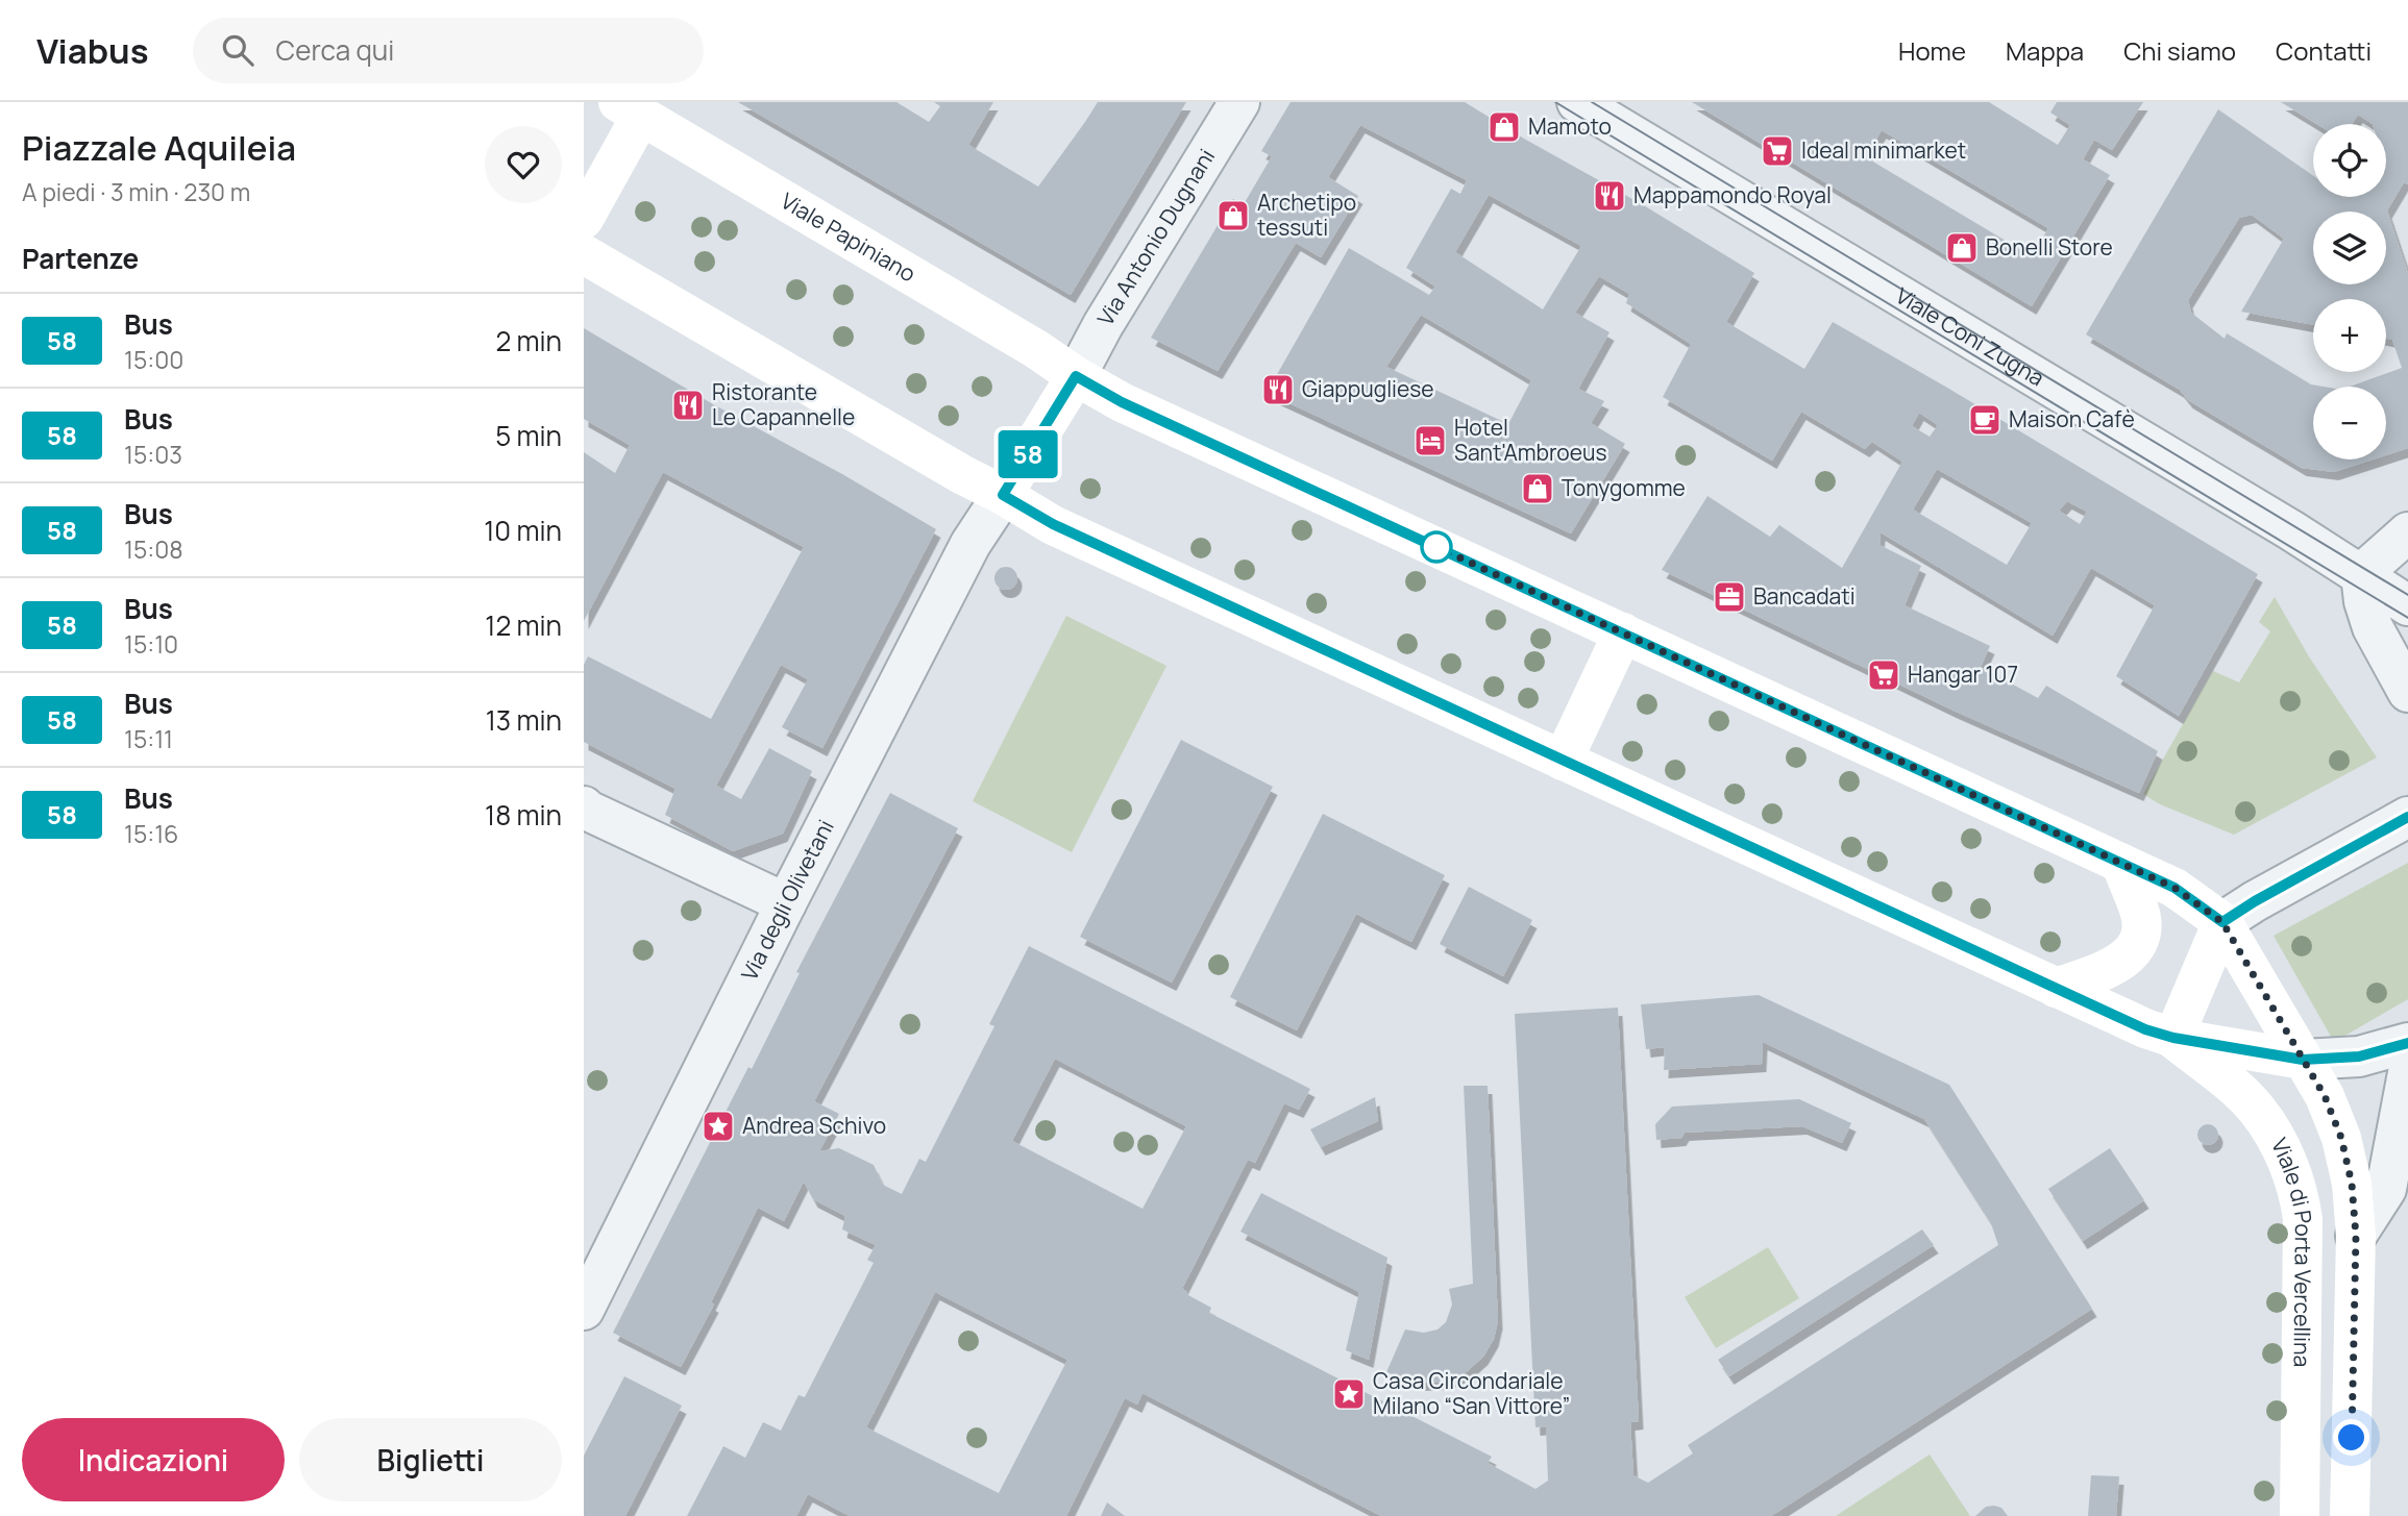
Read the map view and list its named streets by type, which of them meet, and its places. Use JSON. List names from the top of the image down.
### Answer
{
  "streets": {
    "main road": ["Viale Papiniano", "Viale di Porta Vercellina"],
    "street": ["Via Antonio Dugnani", "Viale Coni Zugna", "Via degli Olivetani"]
  },
  "crossings": [
    ["Viale Papiniano", "Via Antonio Dugnani"]
  ],
  "places": {
    "shop": [
      "Mamoto",
      "Archetipo tessuti",
      "Bonelli Store",
      "Tonygomme"
    ],
    "supermarket": ["Ideal minimarket", "Hangar 107"],
    "restaurant": ["Mappamondo Royal", "Giappugliese", "Ristorante Le Capannelle"],
    "cafe": ["Maison Cafè"],
    "hotel": ["Hotel Sant'Ambroeus"],
    "office": ["Bancadati"],
    "place": ["Andrea Schivo", "Casa Circondariale Milano “San Vittore”"]
  },
  "lines": ["bus line 58"],
  "page": {
    "header": "Viabus",
    "search": "Cerca qui",
    "nav": [
      "Home",
      "Mappa",
      "Chi siamo",
      "Contatti"
    ],
    "heading": [
      ["Piazzale Aquileia", "A piedi · 3 min · 230 m"],
      "Partenze"
    ],
    "on_map": "58",
    "map_buttons": ["+", "−"],
    "list": [
      {
        "mark": "58",
        "name": "Bus",
        "note": "15:00",
        "value": "2 min"
      },
      {
        "mark": "58",
        "name": "Bus",
        "note": "15:03",
        "value": "5 min"
      },
      {
        "mark": "58",
        "name": "Bus",
        "note": "15:08",
        "value": "10 min"
      },
      {
        "mark": "58",
        "name": "Bus",
        "note": "15:10",
        "value": "12 min"
      },
      {
        "mark": "58",
        "name": "Bus",
        "note": "15:11",
        "value": "13 min"
      },
      {
        "mark": "58",
        "name": "Bus",
        "note": "15:16",
        "value": "18 min"
      }
    ],
    "buttons": ["Indicazioni", "Biglietti"]
  }
}
